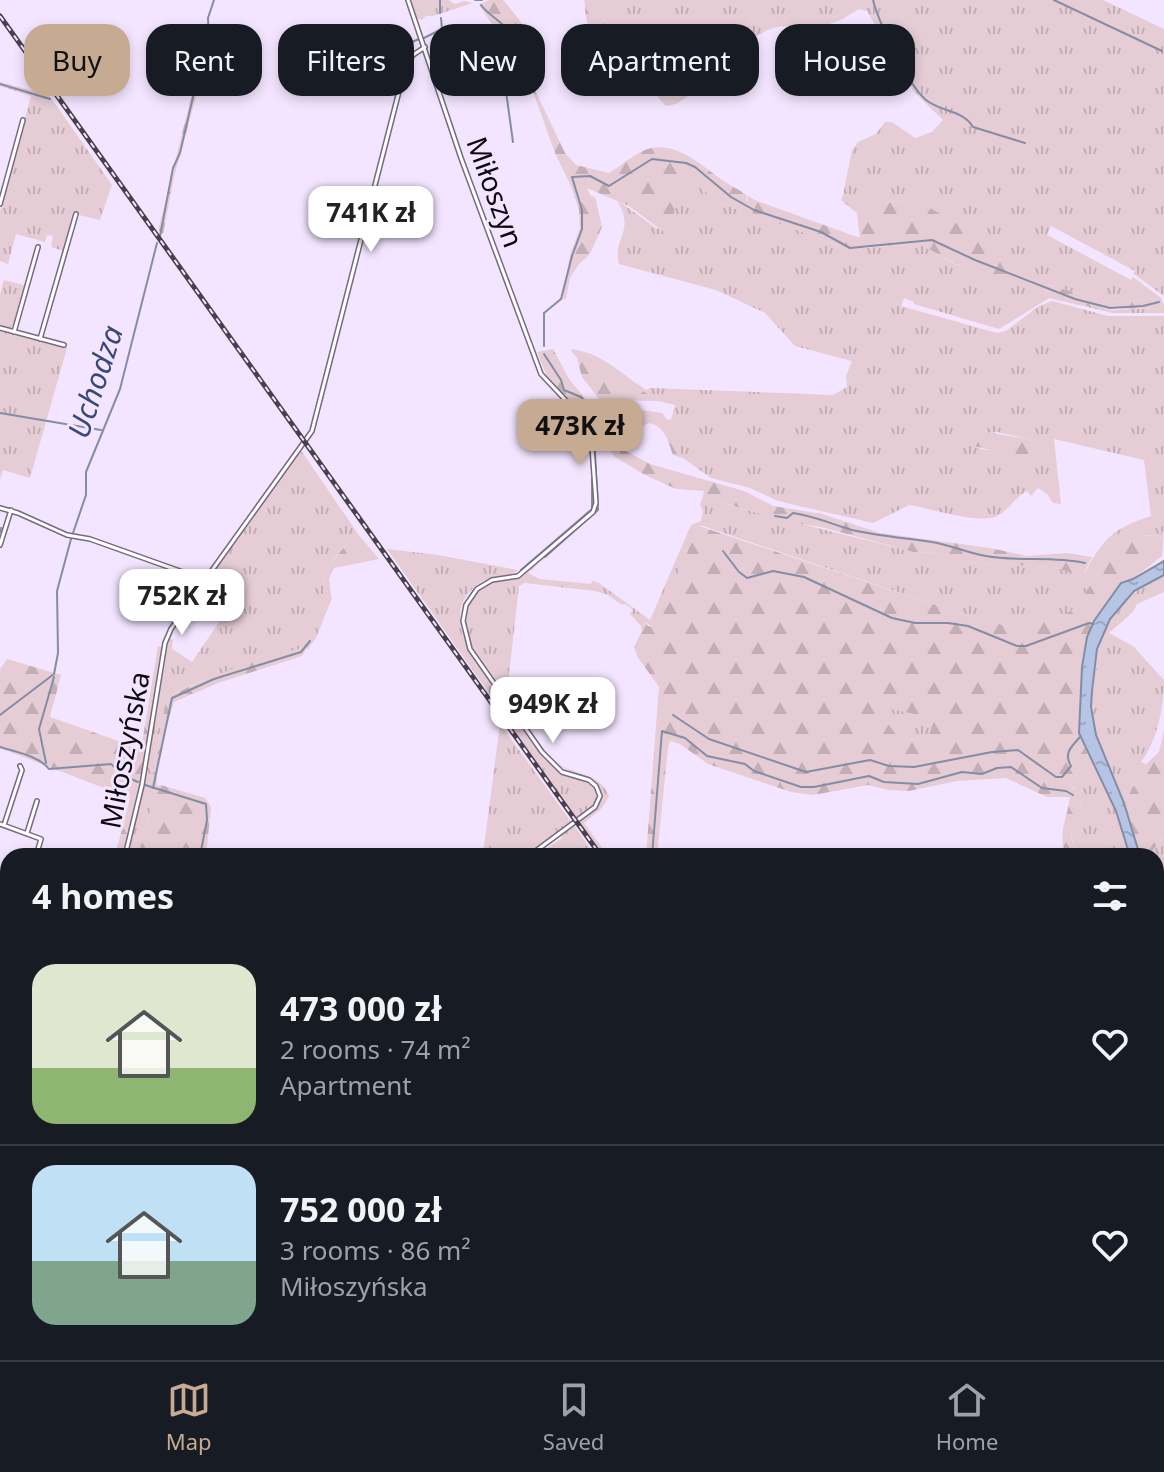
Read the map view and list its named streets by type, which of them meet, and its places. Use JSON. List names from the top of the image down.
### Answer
{
  "streets": {
    "street": ["Miłoszyn", "Miłoszyńska"]
  },
  "crossings": [
    ["Miłoszyn", "Miłoszyńska"]
  ],
  "water": ["Uchodza"],
  "page": {
    "chip": [
      "Buy",
      "Rent",
      "Filters",
      "New",
      "Apartment",
      "House"
    ],
    "price": [
      "741K zł",
      "473K zł",
      "752K zł",
      "949K zł"
    ],
    "heading": "4 homes",
    "list": [
      {
        "name": "473 000 zł",
        "note": "2 rooms · 74 m² · Apartment"
      },
      {
        "name": "752 000 zł",
        "note": "3 rooms · 86 m² · Miłoszyńska"
      }
    ],
    "tabs": ["Map", "Saved", "Home"]
  }
}
